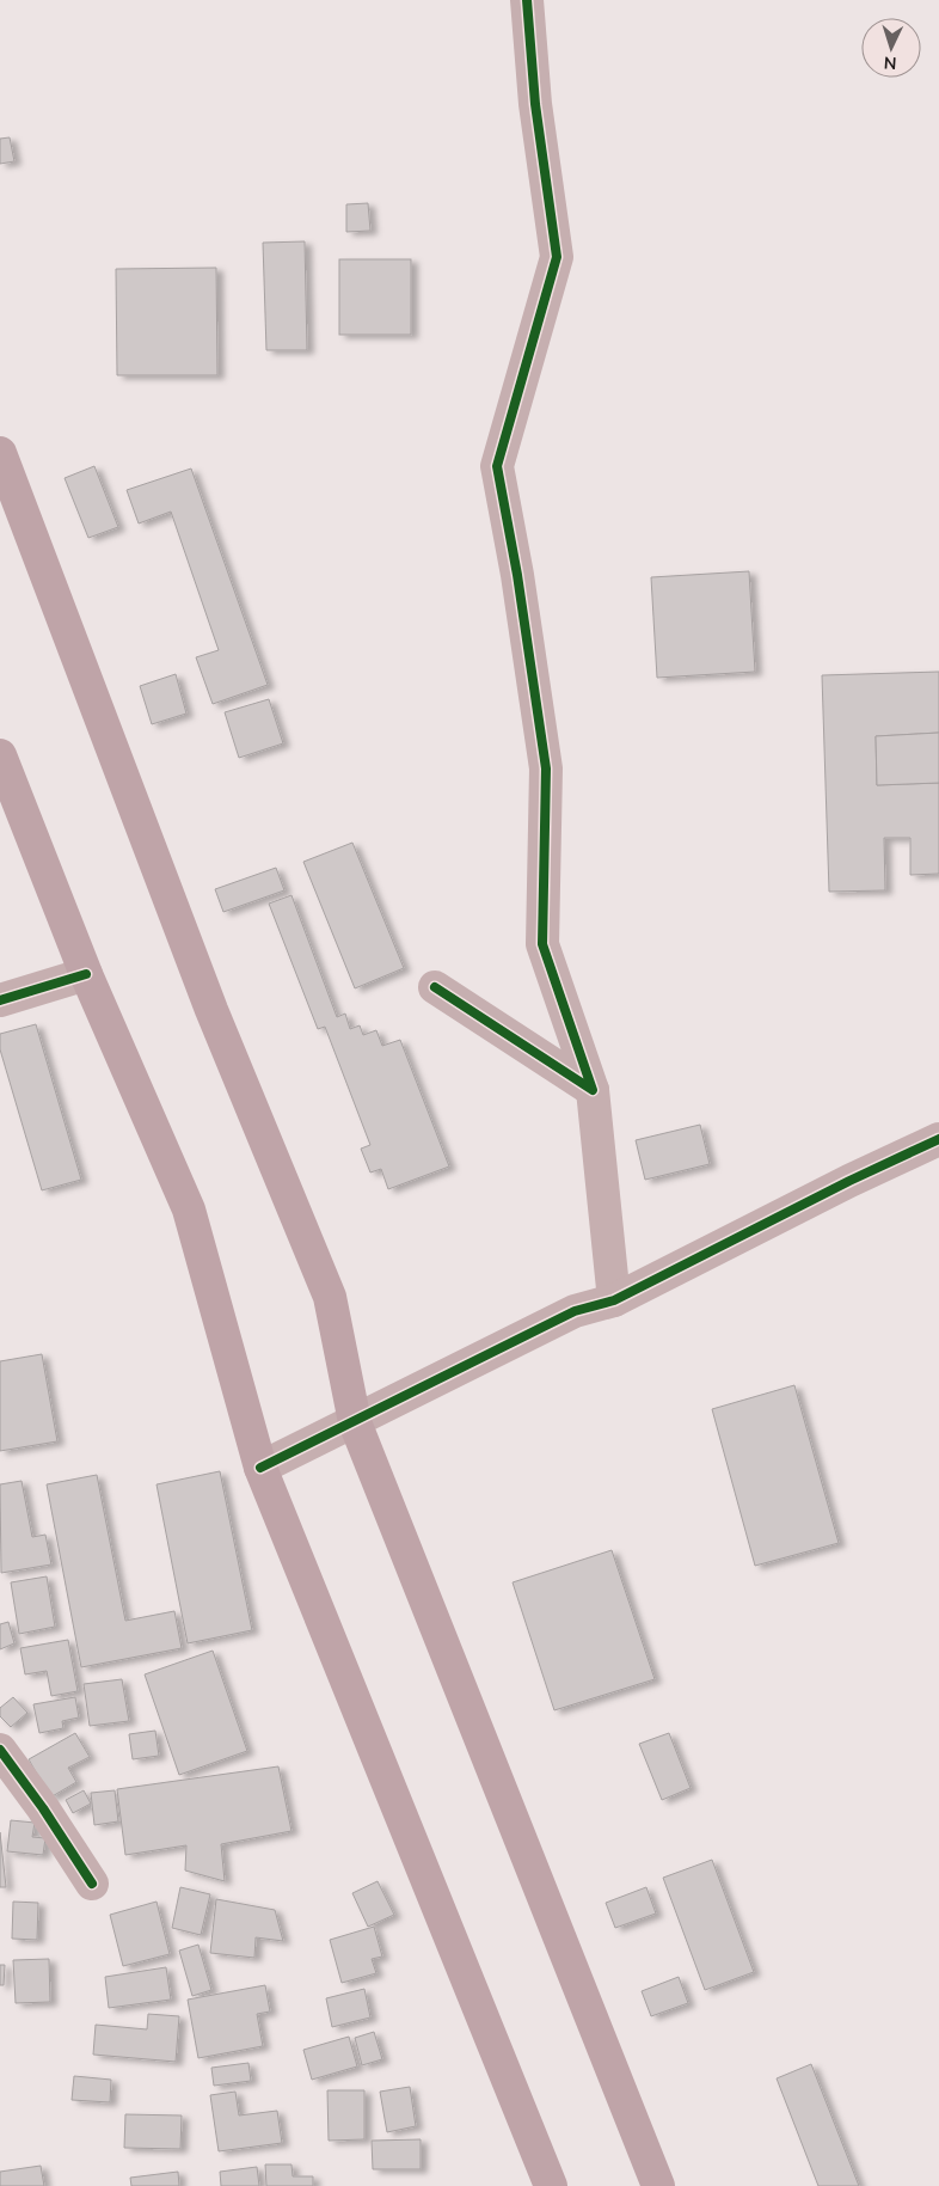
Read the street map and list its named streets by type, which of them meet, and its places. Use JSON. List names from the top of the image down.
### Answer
{
  "north": "bottom"
}
